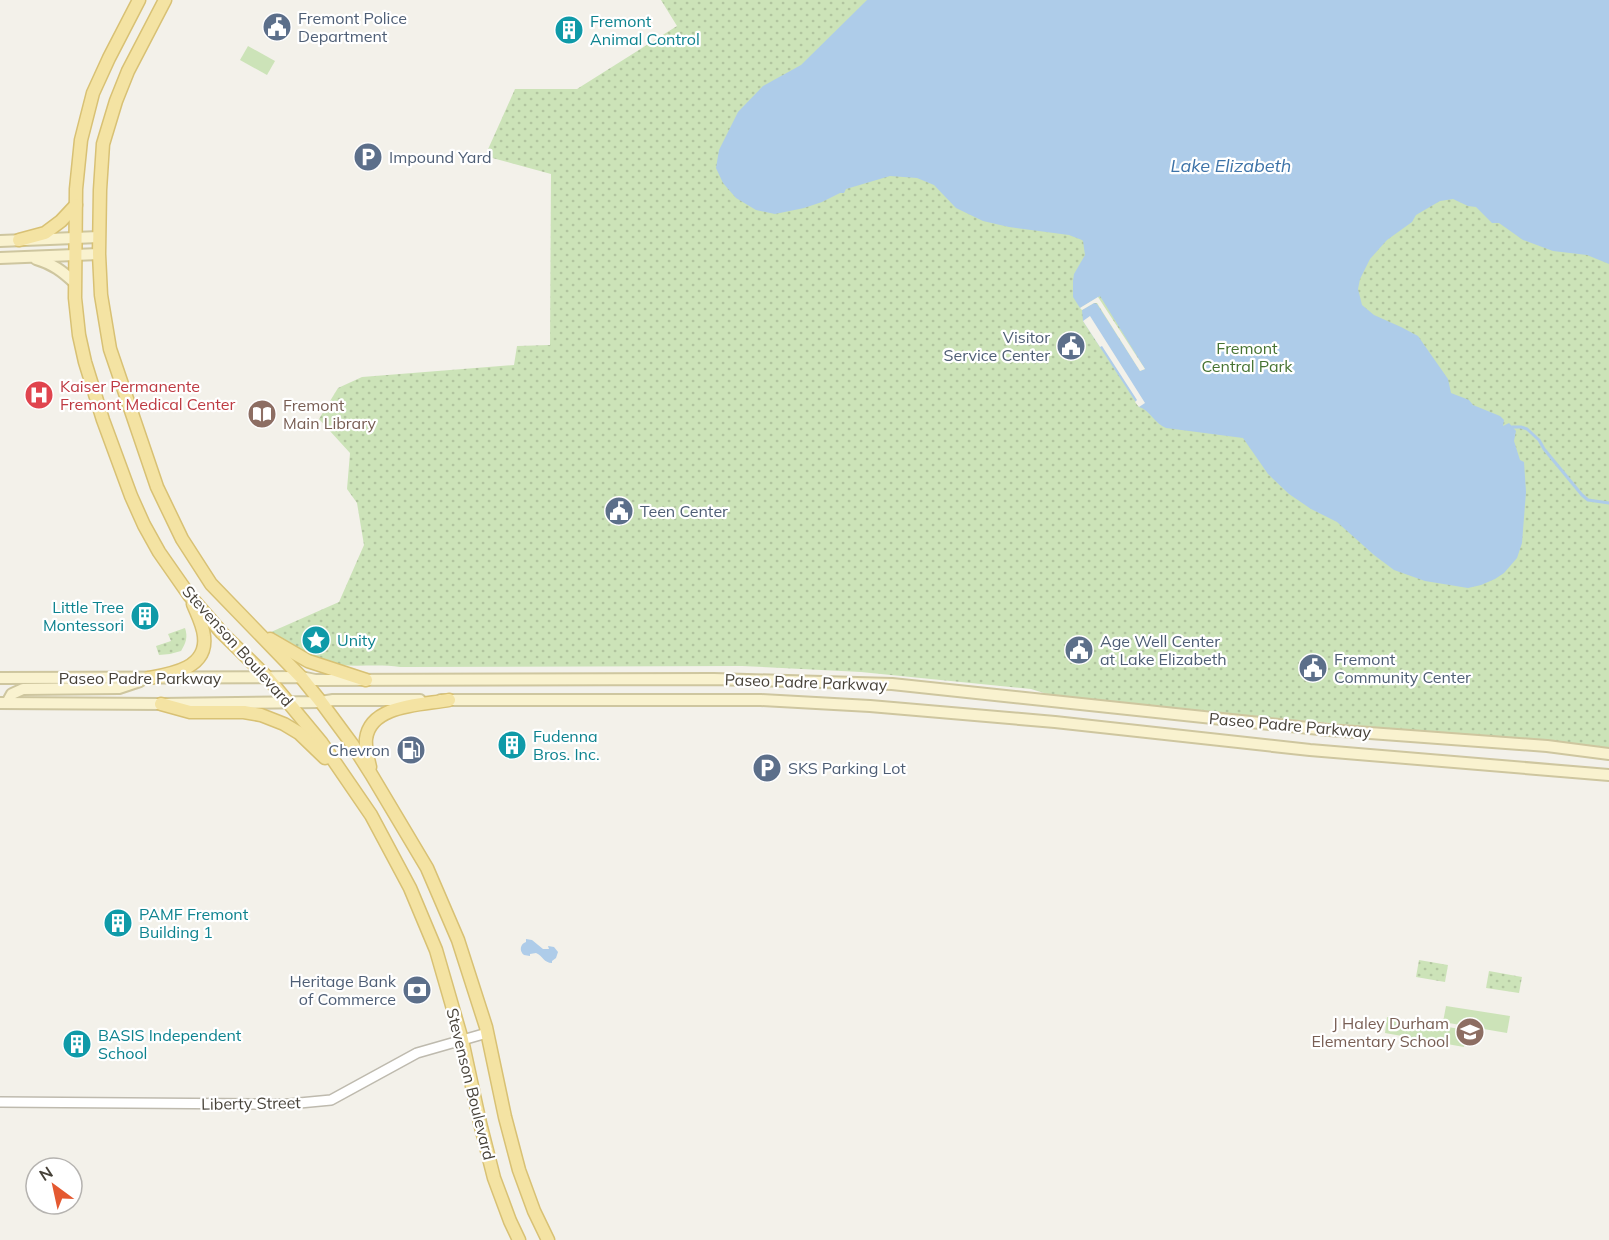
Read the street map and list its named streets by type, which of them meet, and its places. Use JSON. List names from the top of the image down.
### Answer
{
  "streets": {
    "main road": ["Stevenson Boulevard", "Paseo Padre Parkway"],
    "street": ["Liberty Street"]
  },
  "crossings": [
    ["Stevenson Boulevard", "Paseo Padre Parkway"],
    ["Stevenson Boulevard", "Liberty Street"]
  ],
  "water": ["Lake Elizabeth"],
  "parks": ["Fremont Central Park"],
  "places": {
    "public building": [
      "Fremont Police Department",
      "Visitor Service Center",
      "Teen Center",
      "Age Well Center at Lake Elizabeth",
      "Fremont Community Center"
    ],
    "building": [
      "Fremont Animal Control",
      "Little Tree Montessori",
      "Fudenna Bros. Inc.",
      "PAMF Fremont Building 1",
      "BASIS Independent School"
    ],
    "parking": ["Impound Yard", "SKS Parking Lot"],
    "hospital": ["Kaiser Permanente Fremont Medical Center"],
    "library": ["Fremont Main Library"],
    "place": ["Unity"],
    "fuel station": ["Chevron"],
    "bank": ["Heritage Bank of Commerce"],
    "school or university": ["J Haley Durham Elementary School"]
  },
  "north": "top left"
}
